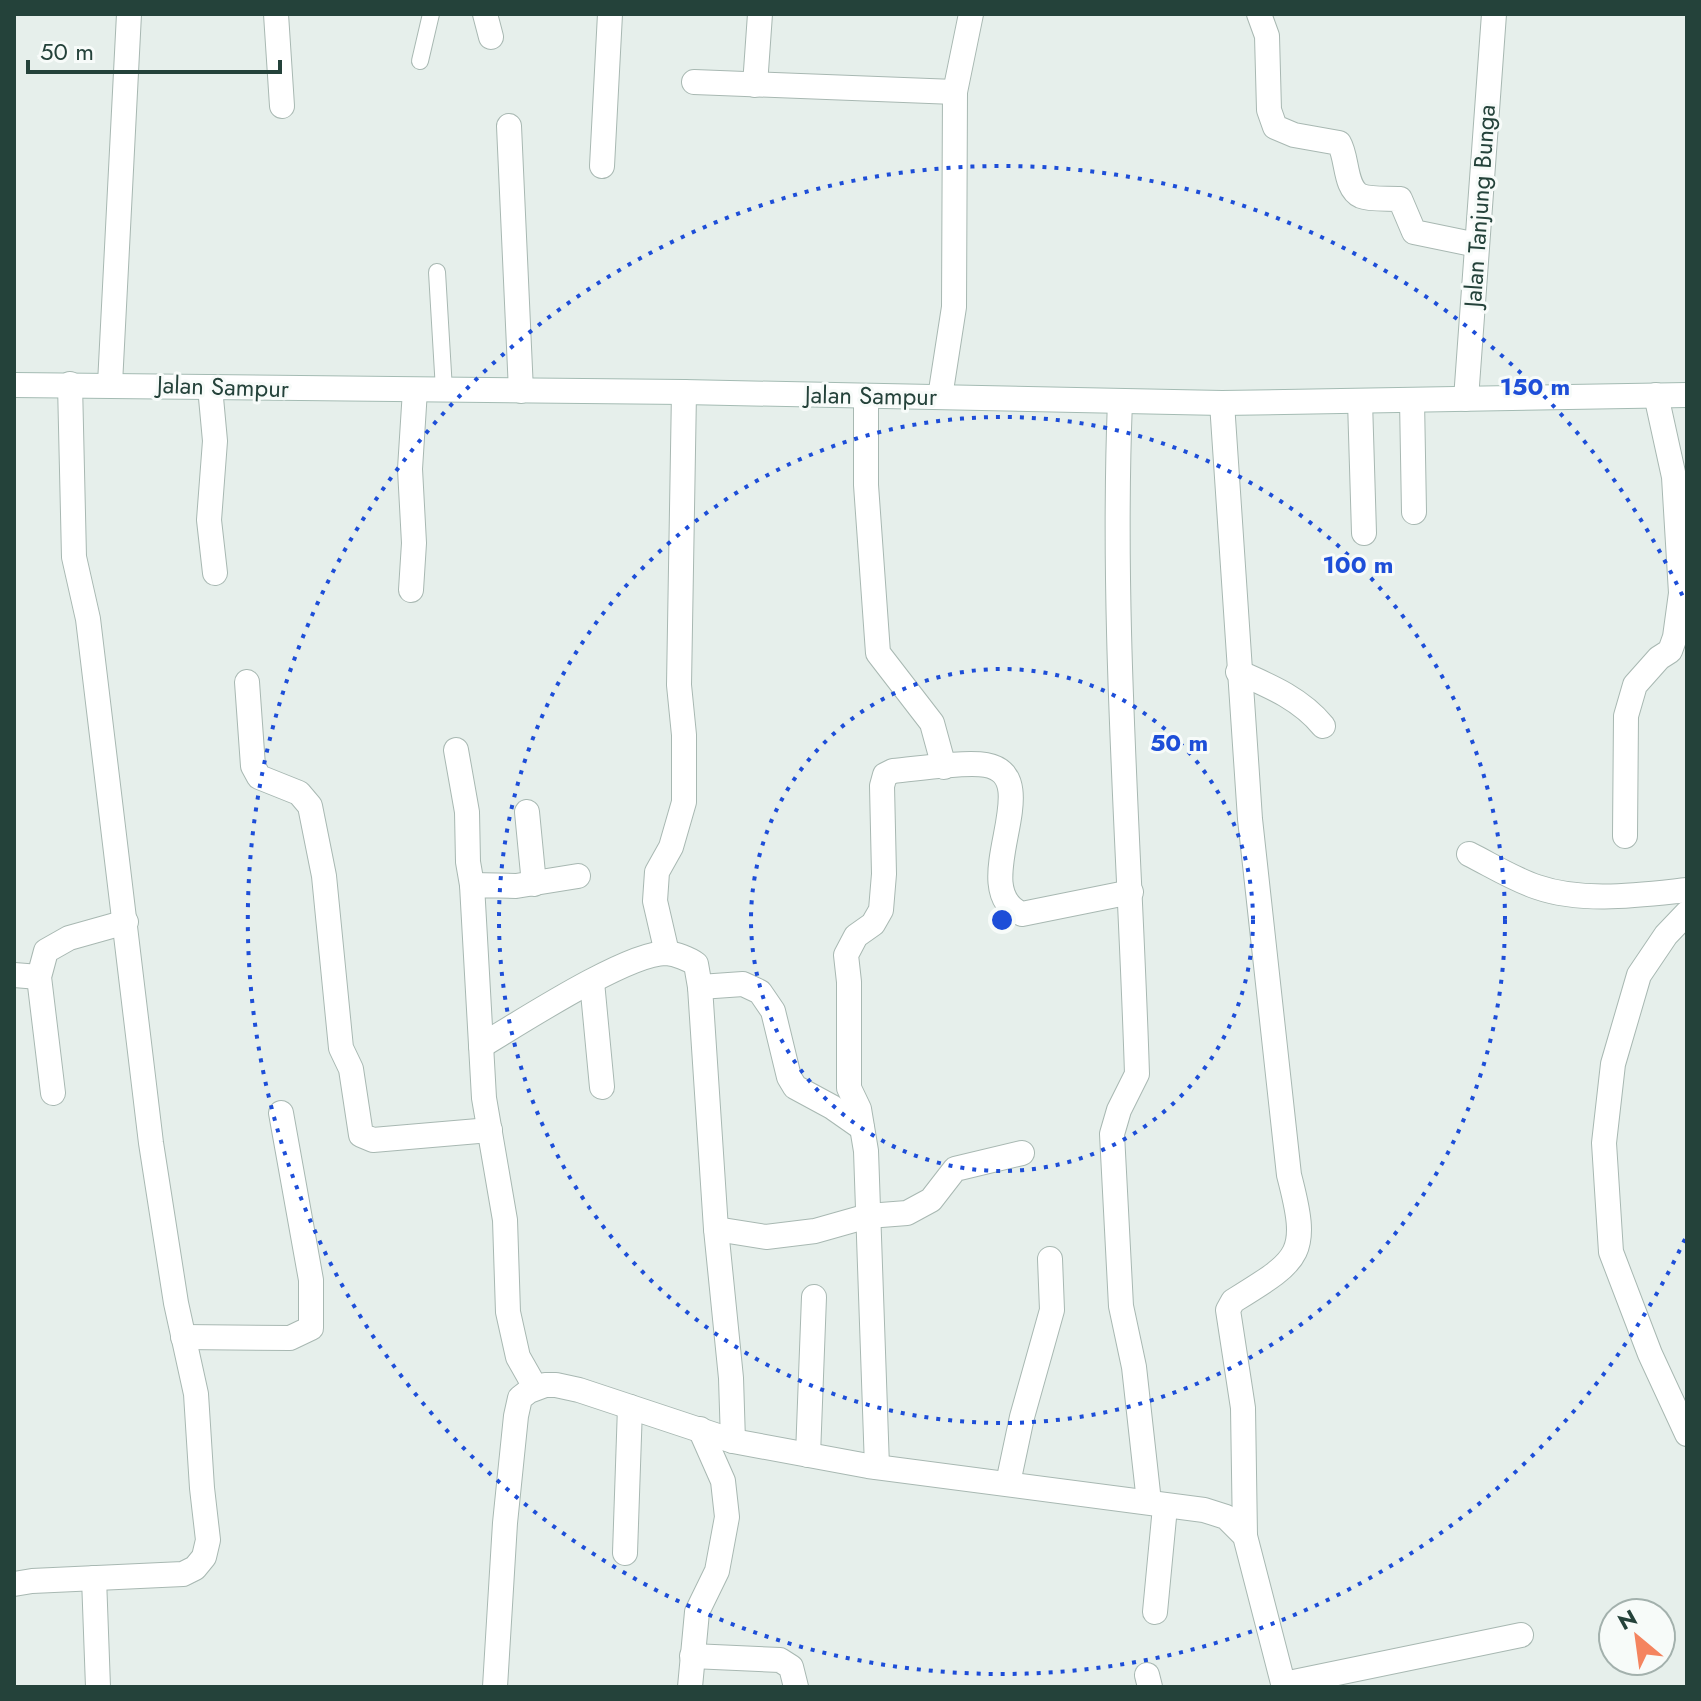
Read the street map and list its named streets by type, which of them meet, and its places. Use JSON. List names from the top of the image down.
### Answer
{
  "streets": {
    "street": ["Jalan Tanjung Bunga", "Jalan Sampur"]
  },
  "crossings": [
    ["Jalan Tanjung Bunga", "Jalan Sampur"]
  ],
  "scale_bar": "50 m",
  "north": "top left",
  "rings": ["150 m", "100 m", "50 m"]
}
